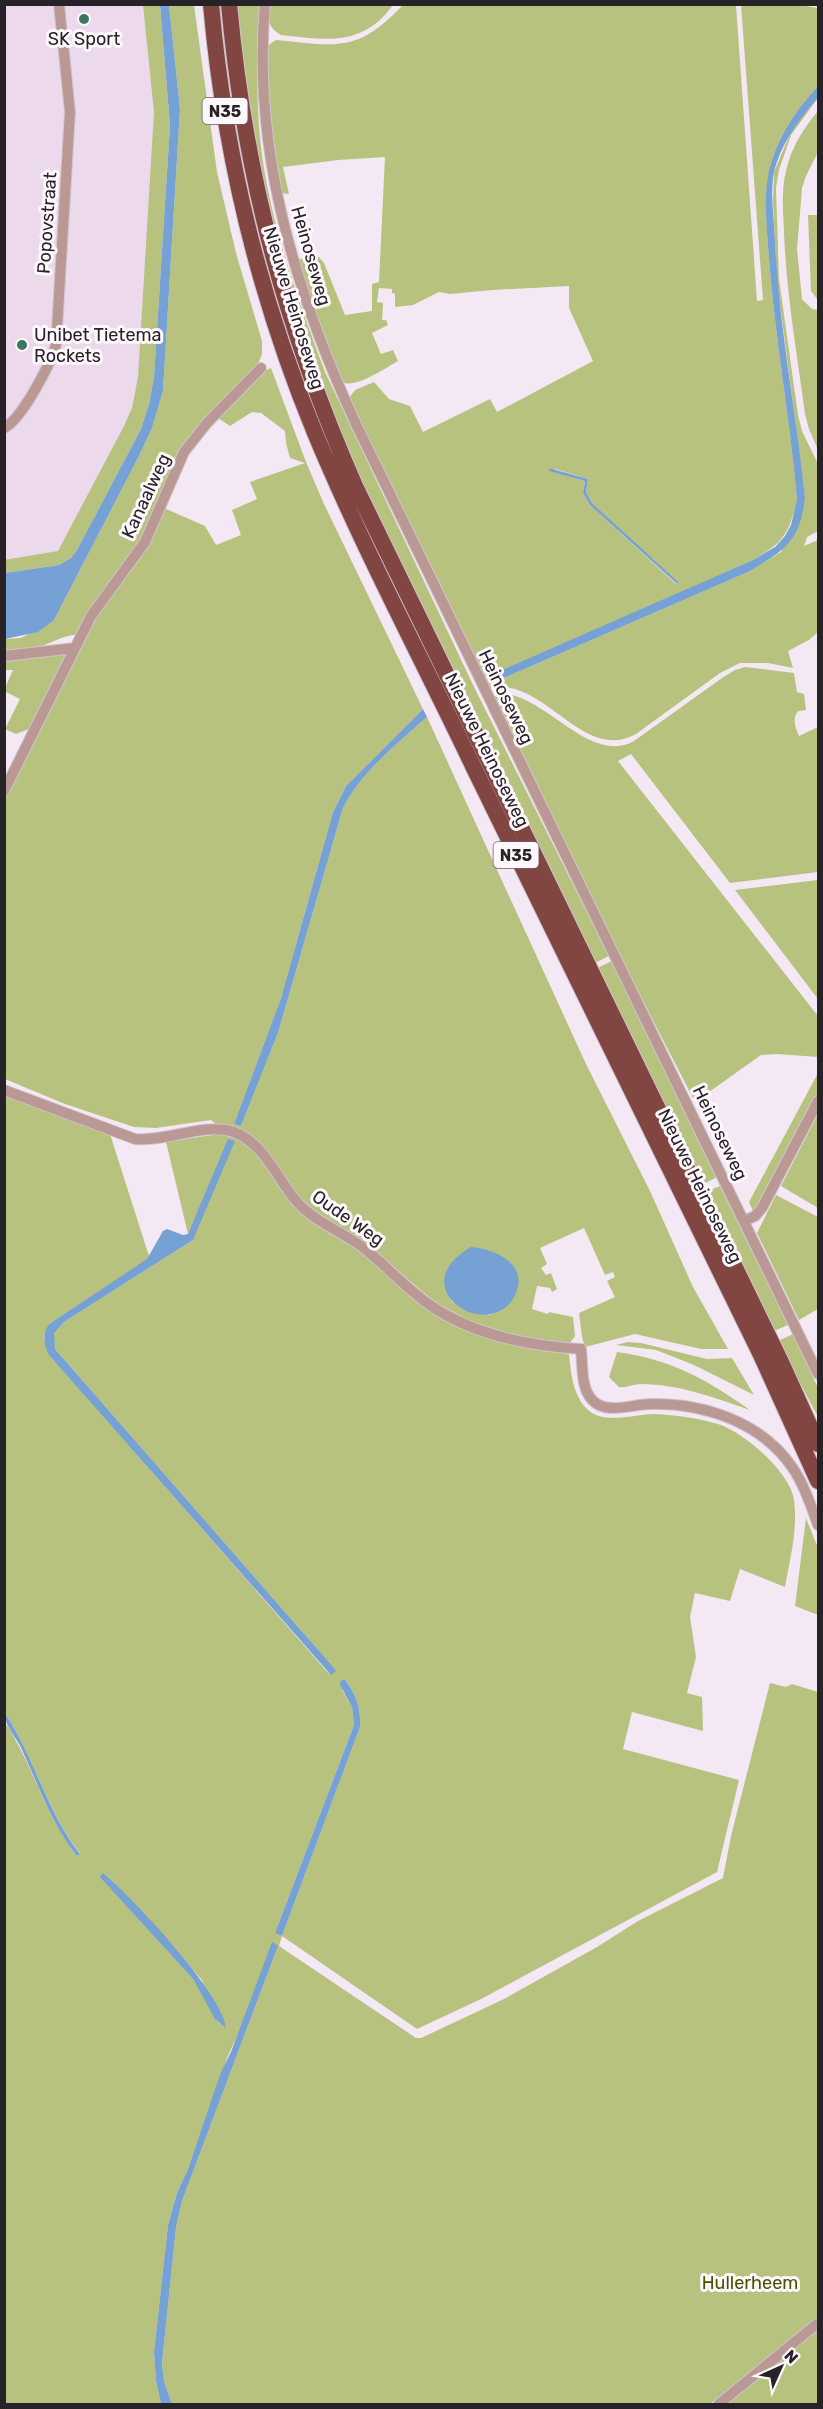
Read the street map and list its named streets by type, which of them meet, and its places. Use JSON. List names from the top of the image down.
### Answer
{
  "streets": {
    "highway": ["N35", "Nieuwe Heinoseweg"],
    "street": [
      "Popovstraat",
      "Heinoseweg",
      "Kanaalweg",
      "Oude Weg"
    ]
  },
  "parks": ["Hullerheem"],
  "places": ["SK Sport", "Unibet Tietema Rockets"],
  "north": "top right"
}
